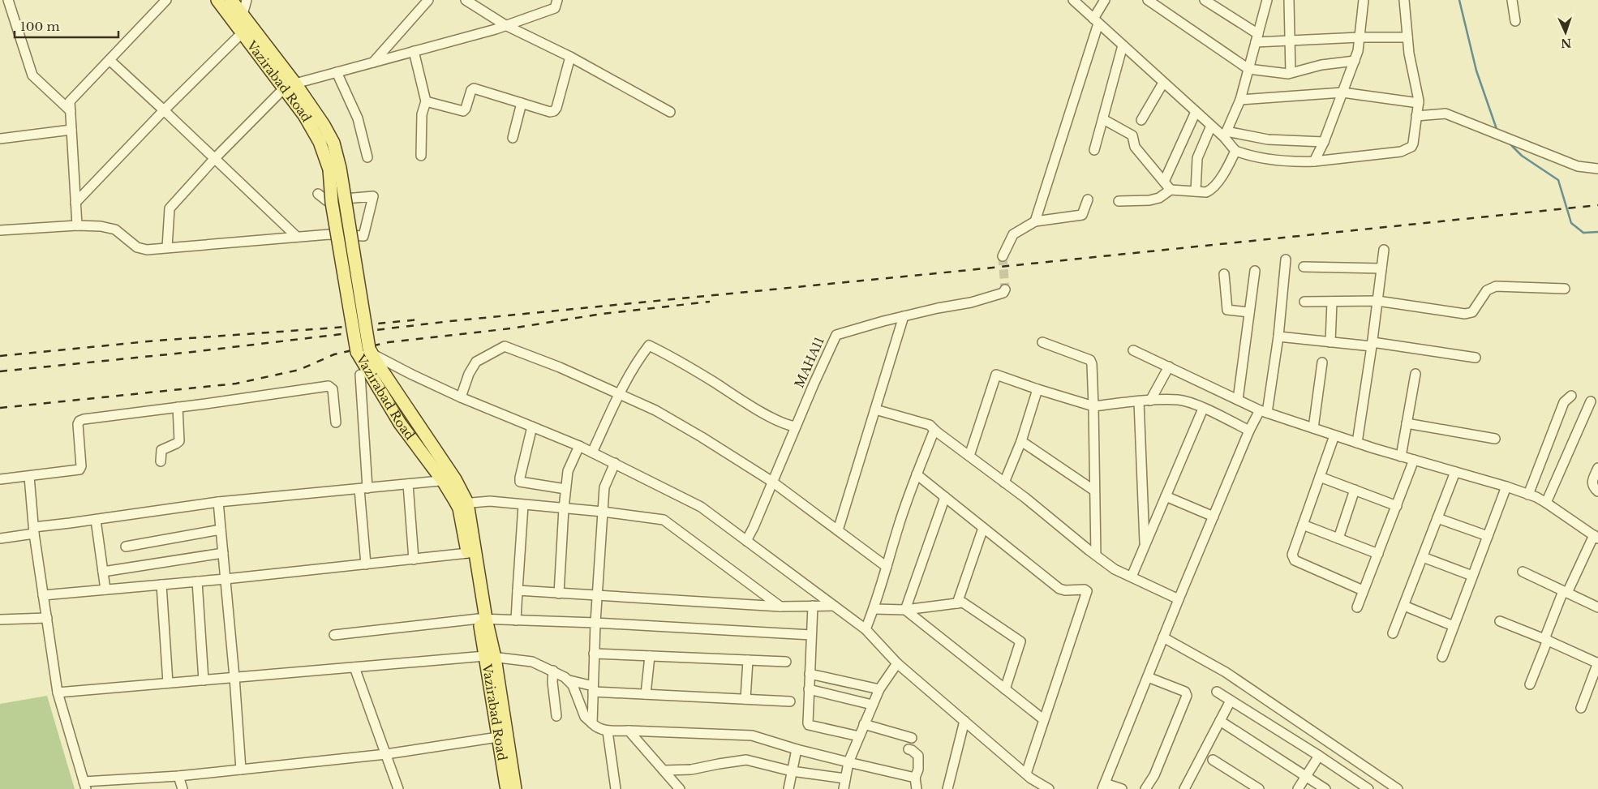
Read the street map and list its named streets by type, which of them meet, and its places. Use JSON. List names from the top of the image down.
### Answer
{
  "streets": {
    "main road": ["Vazirabad Road"],
    "street": ["MAHA11"]
  },
  "scale_bar": "100 m",
  "north": "bottom"
}
